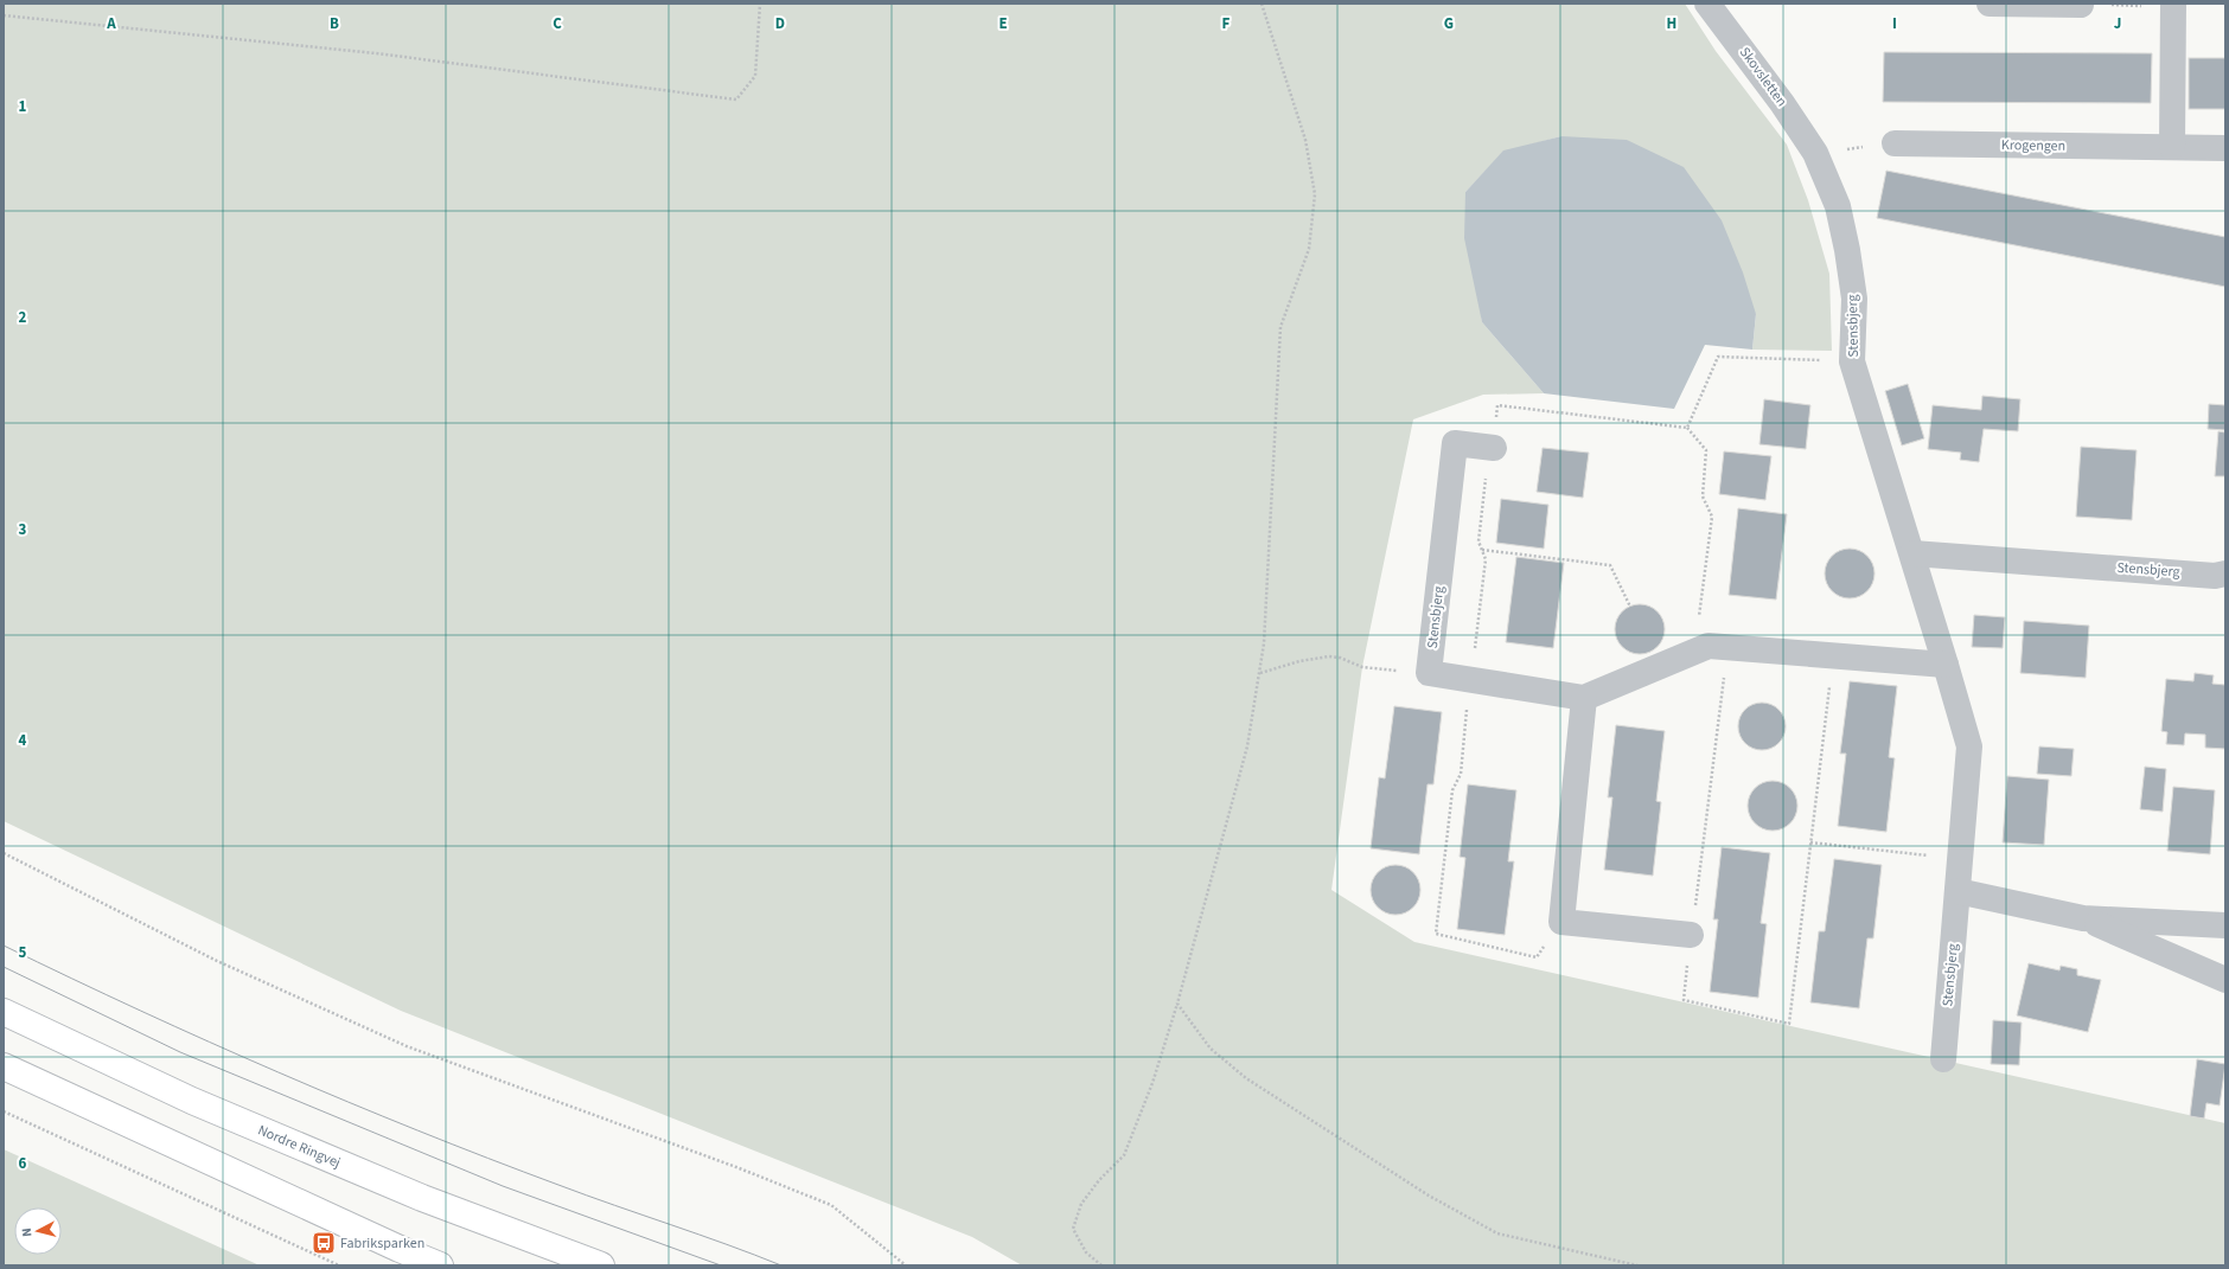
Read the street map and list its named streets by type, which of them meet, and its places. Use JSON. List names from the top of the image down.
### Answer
{
  "streets": {
    "main road": ["Nordre Ringvej"],
    "street": ["Skovsletten", "Krogengen", "Stensbjerg"]
  },
  "crossings": [
    ["Skovsletten", "Stensbjerg"]
  ],
  "places": {
    "bus stop": ["Fabriksparken"]
  },
  "north": "left",
  "grid": {
    "columns": [
      "A",
      "B",
      "C",
      "D",
      "E",
      "F",
      "G",
      "H",
      "I",
      "J"
    ],
    "rows": [
      "1",
      "2",
      "3",
      "4",
      "5",
      "6"
    ]
  }
}
